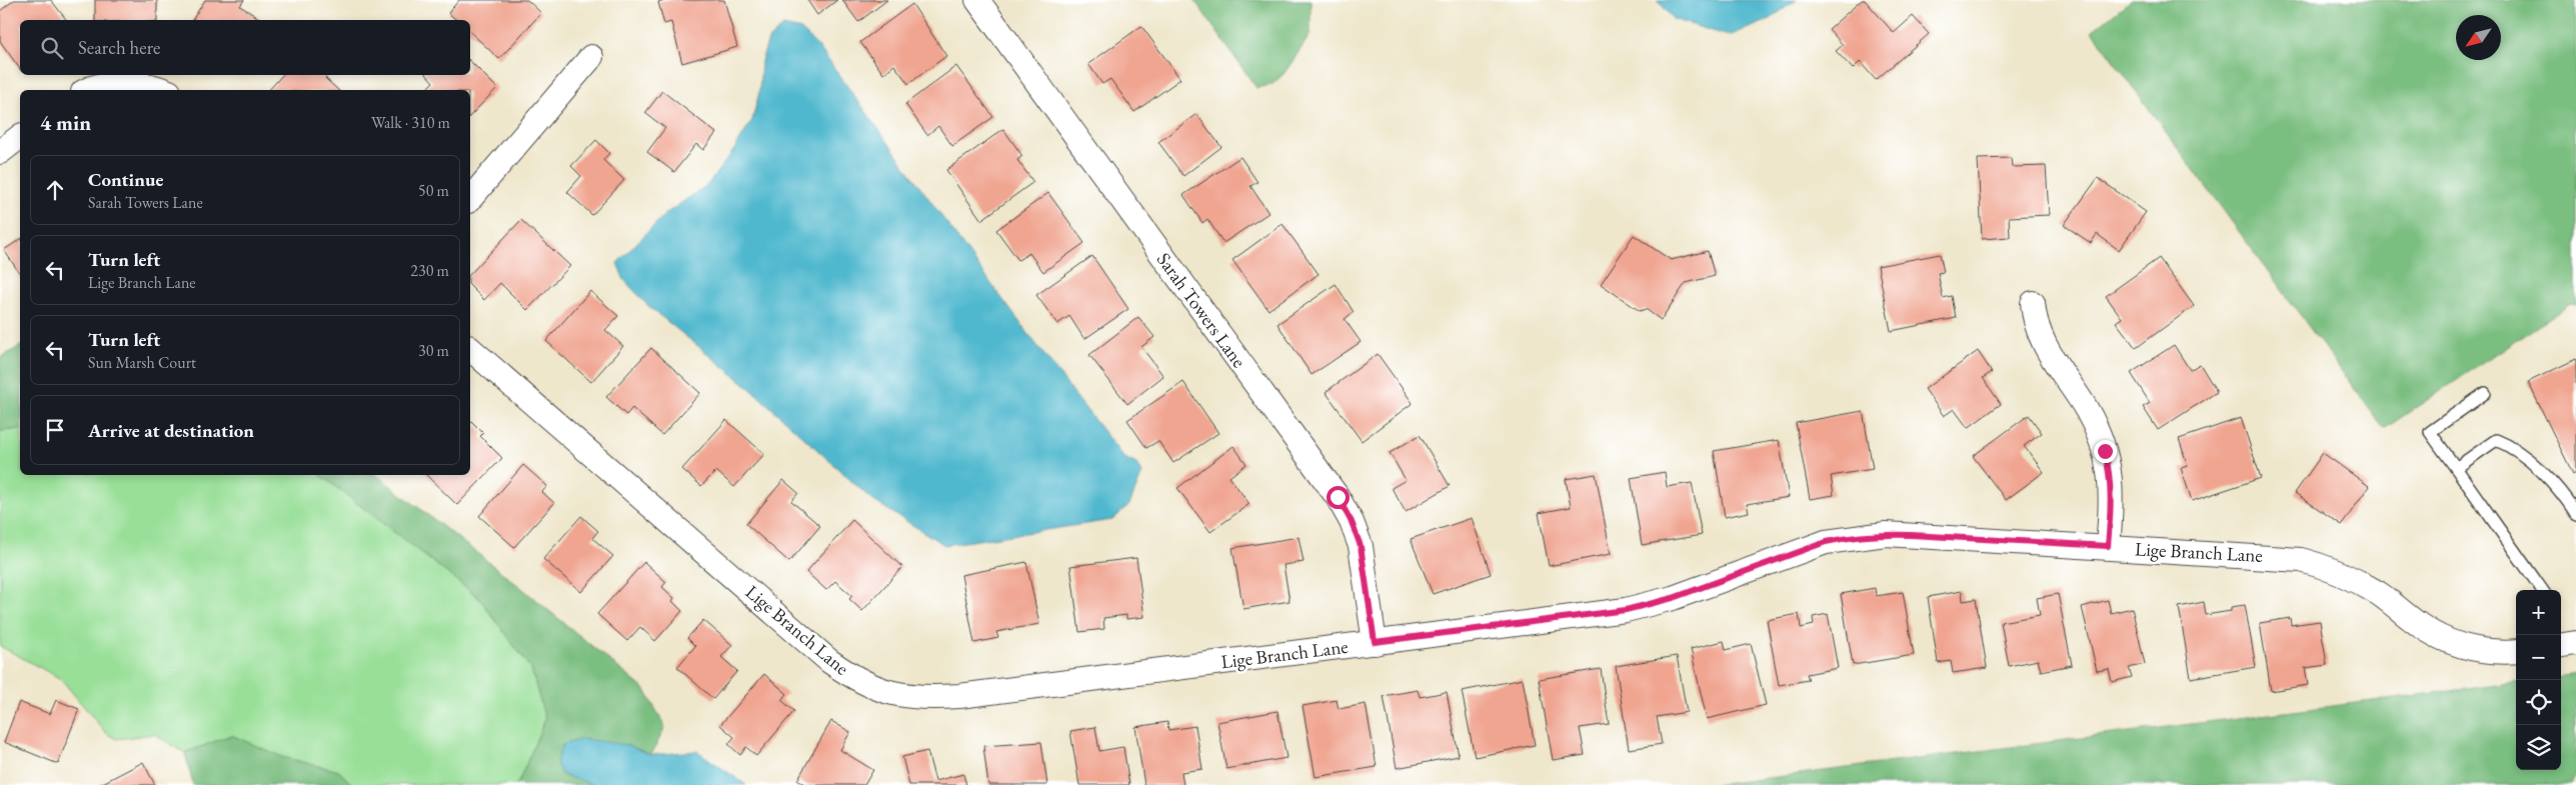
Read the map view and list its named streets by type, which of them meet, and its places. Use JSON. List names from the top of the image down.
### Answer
{
  "streets": {
    "street": ["Sarah Towers Lane", "Lige Branch Lane"]
  },
  "crossings": [
    ["Sarah Towers Lane", "Lige Branch Lane"]
  ],
  "north": "bottom left",
  "page": {
    "search": "Search here",
    "heading": ["4 min", "Walk · 310 m"],
    "list": [
      ["Continue", "Sarah Towers Lane", "50 m"],
      ["Turn left", "Lige Branch Lane", "230 m"],
      ["Turn left", "Sun Marsh Court", "30 m"],
      "Arrive at destination"
    ],
    "map_buttons": ["+", "−"]
  }
}
